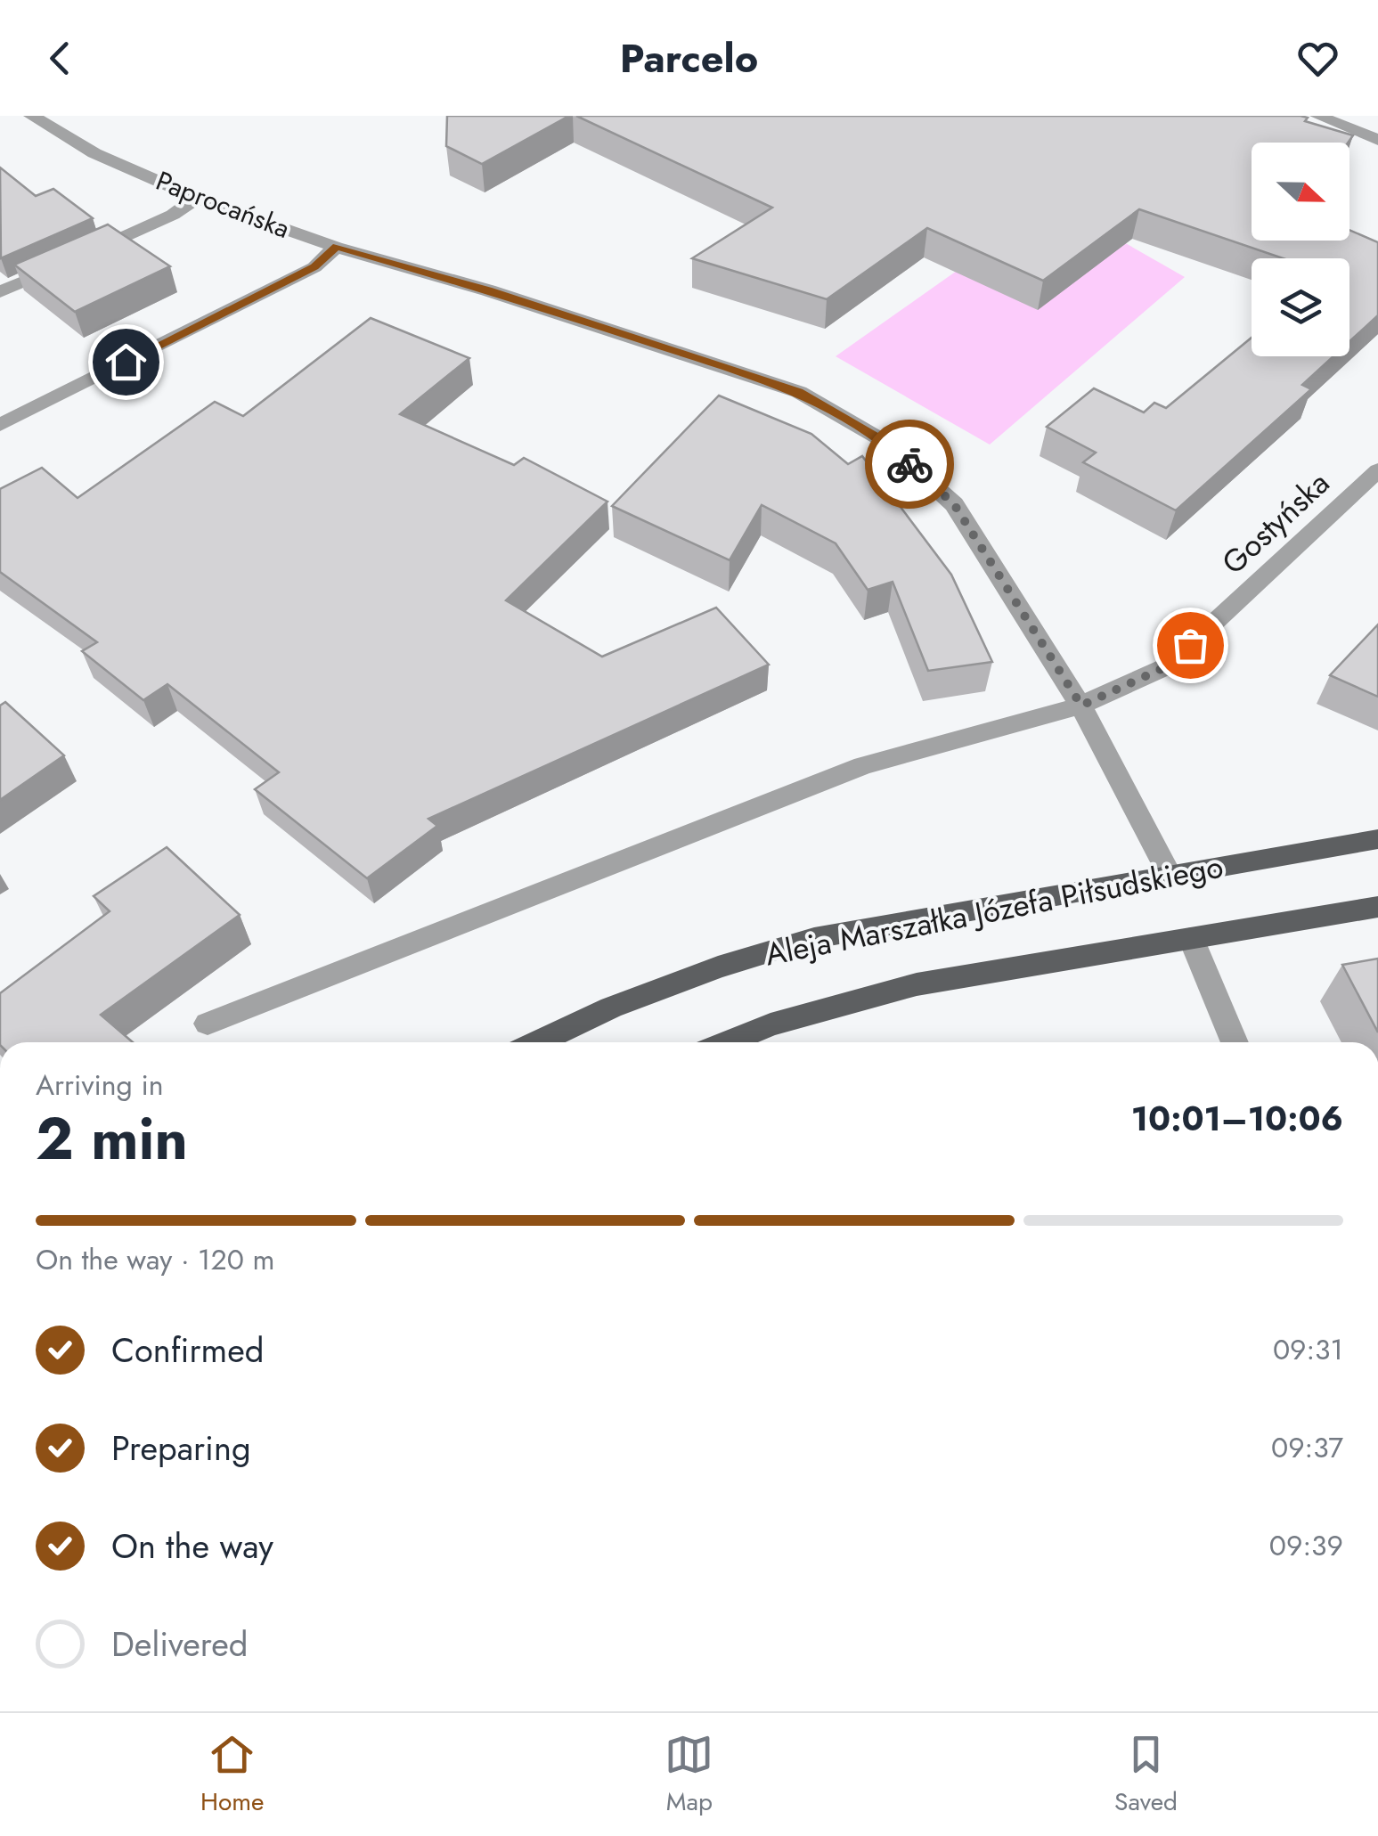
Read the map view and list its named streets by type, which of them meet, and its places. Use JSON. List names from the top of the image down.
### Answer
{
  "streets": {
    "main road": ["Aleja Marszałka Józefa Piłsudskiego"],
    "street": ["Paprocańska", "Gostyńska"]
  },
  "crossings": [
    ["Paprocańska", "Gostyńska"],
    ["Paprocańska", "Aleja Marszałka Józefa Piłsudskiego"]
  ],
  "north": "right",
  "page": {
    "header": "Parcelo",
    "heading": ["2 min", "Arriving in", "10:01–10:06"],
    "bar": "On the way · 120 m",
    "list": [
      ["Confirmed", "09:31"],
      ["Preparing", "09:37"],
      ["On the way", "09:39"],
      "Delivered"
    ],
    "tabs": ["Home", "Map", "Saved"]
  }
}
